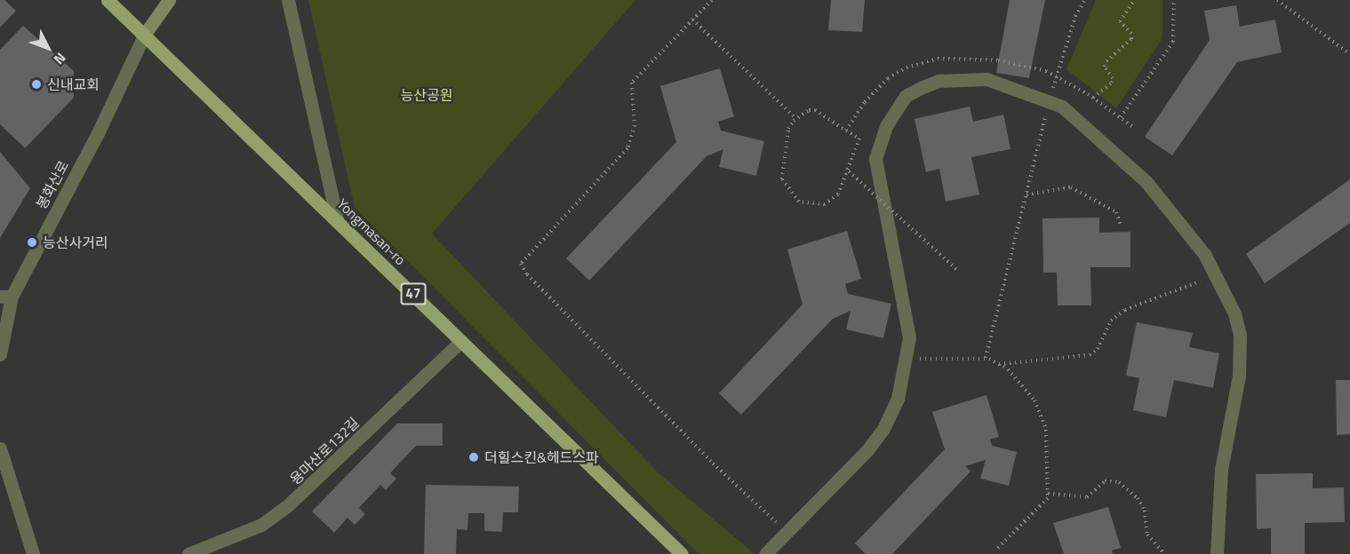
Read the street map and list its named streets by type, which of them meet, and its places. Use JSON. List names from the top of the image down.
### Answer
{
  "streets": {
    "main road": ["Yongmasan-ro", "47"],
    "street": ["봉화산로", "용마산로132길"]
  },
  "crossings": [
    ["봉화산로", "Yongmasan-ro"],
    ["Yongmasan-ro", "용마산로132길"]
  ],
  "parks": ["능산공원"],
  "places": ["신내교회", "능산사거리", "더힐스킨&헤드스파"],
  "north": "bottom right"
}
